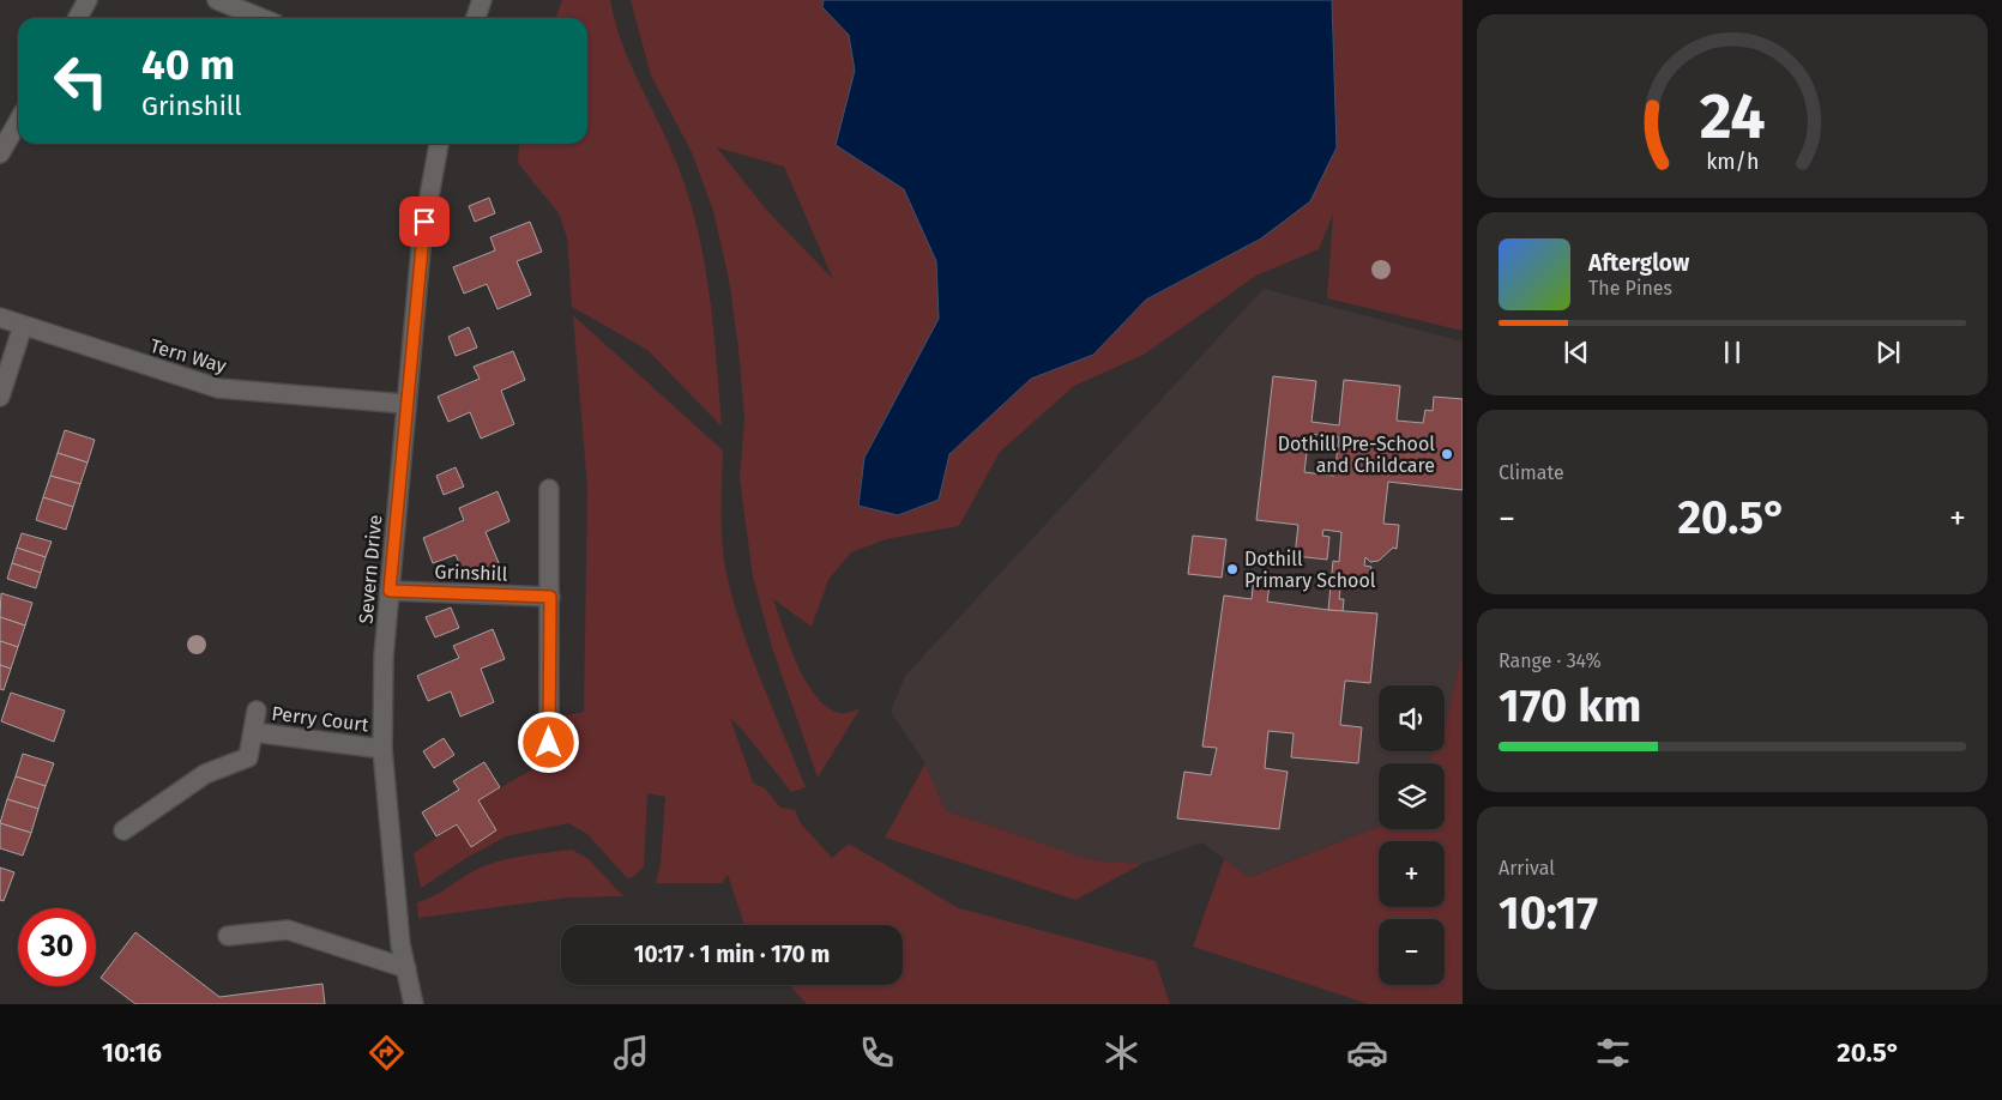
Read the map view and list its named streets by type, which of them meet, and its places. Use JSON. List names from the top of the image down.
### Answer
{
  "streets": {
    "street": [
      "Tern Way",
      "Severn Drive",
      "Grinshill",
      "Perry Court"
    ]
  },
  "crossings": [
    ["Tern Way", "Severn Drive"],
    ["Severn Drive", "Grinshill"],
    ["Severn Drive", "Perry Court"]
  ],
  "places": ["Dothill Pre-School and Childcare", "Dothill Primary School"],
  "page": {
    "turn": ["40 m", "Grinshill"],
    "song": ["Afterglow", "The Pines"],
    "tile": [
      "Climate",
      ["Range · 34%", "170 km"],
      ["Arrival", "10:17"]
    ],
    "heat": ["−", "20.5°", "+"],
    "map_buttons": ["+", "−"],
    "limit": "30",
    "trip": "10:17 · 1 min · 170 m",
    "tabs": ["10:16", "20.5°"],
    "gauge": ["24", "km/h"]
  }
}
